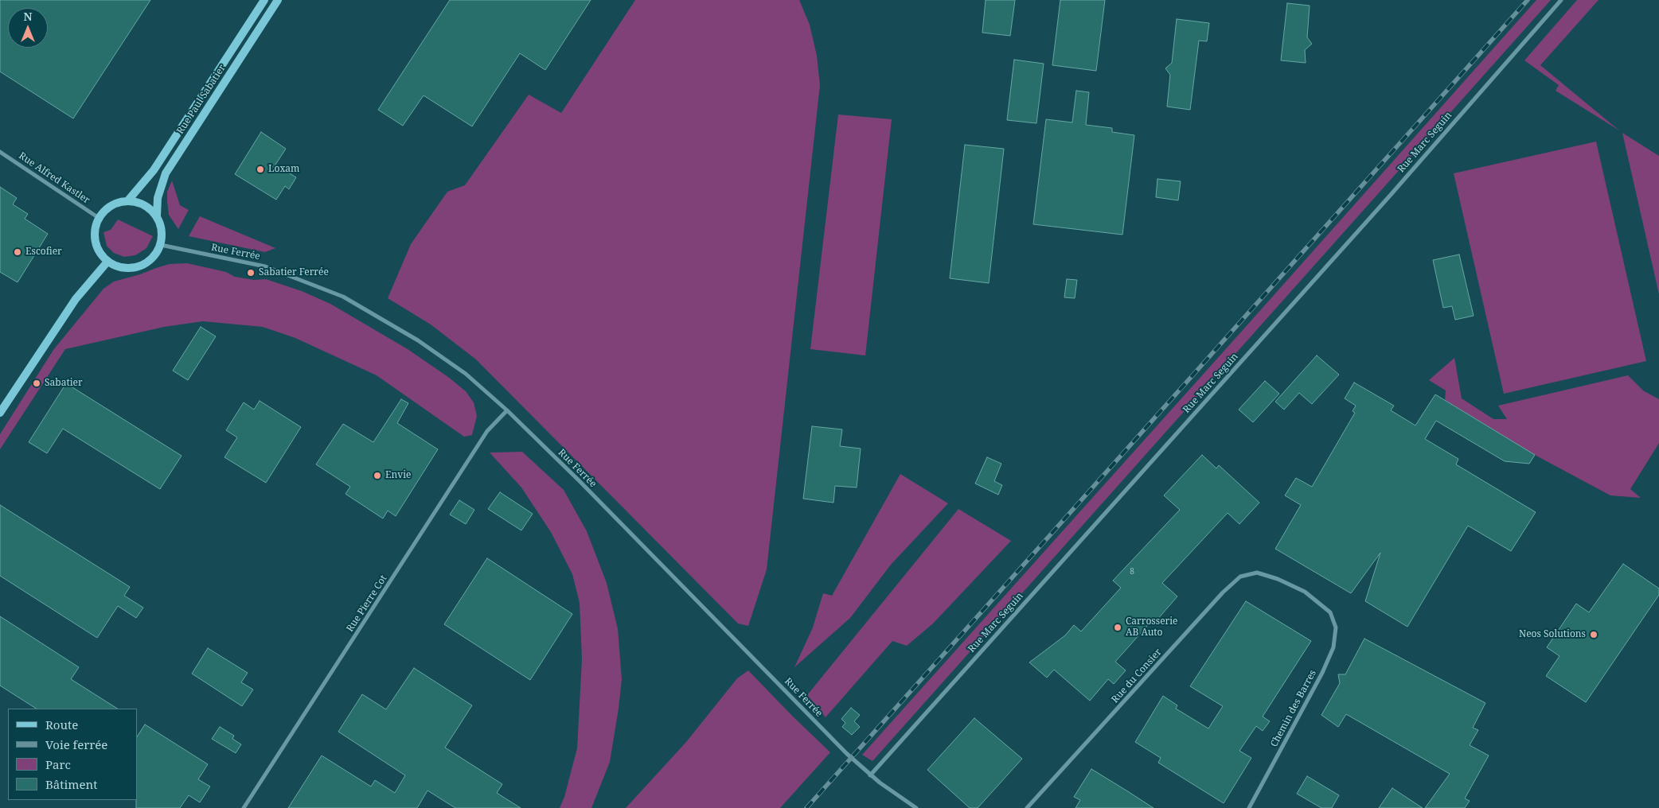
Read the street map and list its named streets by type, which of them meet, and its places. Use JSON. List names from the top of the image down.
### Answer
{
  "streets": {
    "main road": ["Rue Paul Sabatier"],
    "street": [
      "Rue Marc Seguin",
      "Rue Alfred Kastler",
      "Rue Ferrée",
      "Rue Pierre Cot",
      "Rue du Consier",
      "Chemin des Barres"
    ]
  },
  "crossings": [
    ["Rue Paul Sabatier", "Rue Alfred Kastler"],
    ["Rue Paul Sabatier", "Rue Ferrée"],
    ["Rue Marc Seguin", "Rue Ferrée"],
    ["Rue Alfred Kastler", "Rue Ferrée"],
    ["Rue Ferrée", "Rue Pierre Cot"],
    ["Rue du Consier", "Chemin des Barres"]
  ],
  "places": [
    "Loxam",
    "Escofier",
    "Sabatier Ferrée",
    "Sabatier",
    "Envie",
    "Carrosserie AB Auto",
    "Neos Solutions"
  ],
  "house_numbers": ["8"],
  "legend": [
    "Route",
    "Voie ferrée",
    "Parc",
    "Bâtiment"
  ],
  "north": "top"
}
